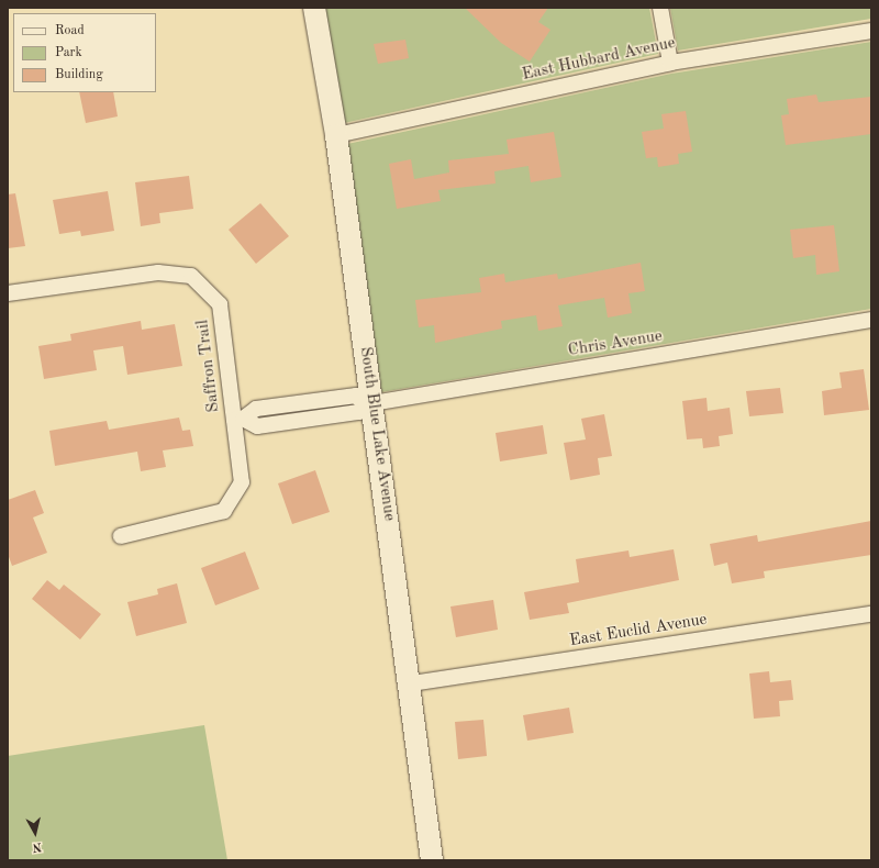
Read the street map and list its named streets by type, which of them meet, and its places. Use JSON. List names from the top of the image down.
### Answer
{
  "streets": {
    "main road": ["South Blue Lake Avenue"],
    "street": [
      "East Hubbard Avenue",
      "Chris Avenue",
      "Saffron Trail",
      "East Euclid Avenue"
    ]
  },
  "crossings": [
    ["East Hubbard Avenue", "South Blue Lake Avenue"],
    ["Chris Avenue", "Saffron Trail"],
    ["Chris Avenue", "South Blue Lake Avenue"],
    ["South Blue Lake Avenue", "East Euclid Avenue"]
  ],
  "legend": ["Road", "Park", "Building"],
  "north": "bottom"
}
